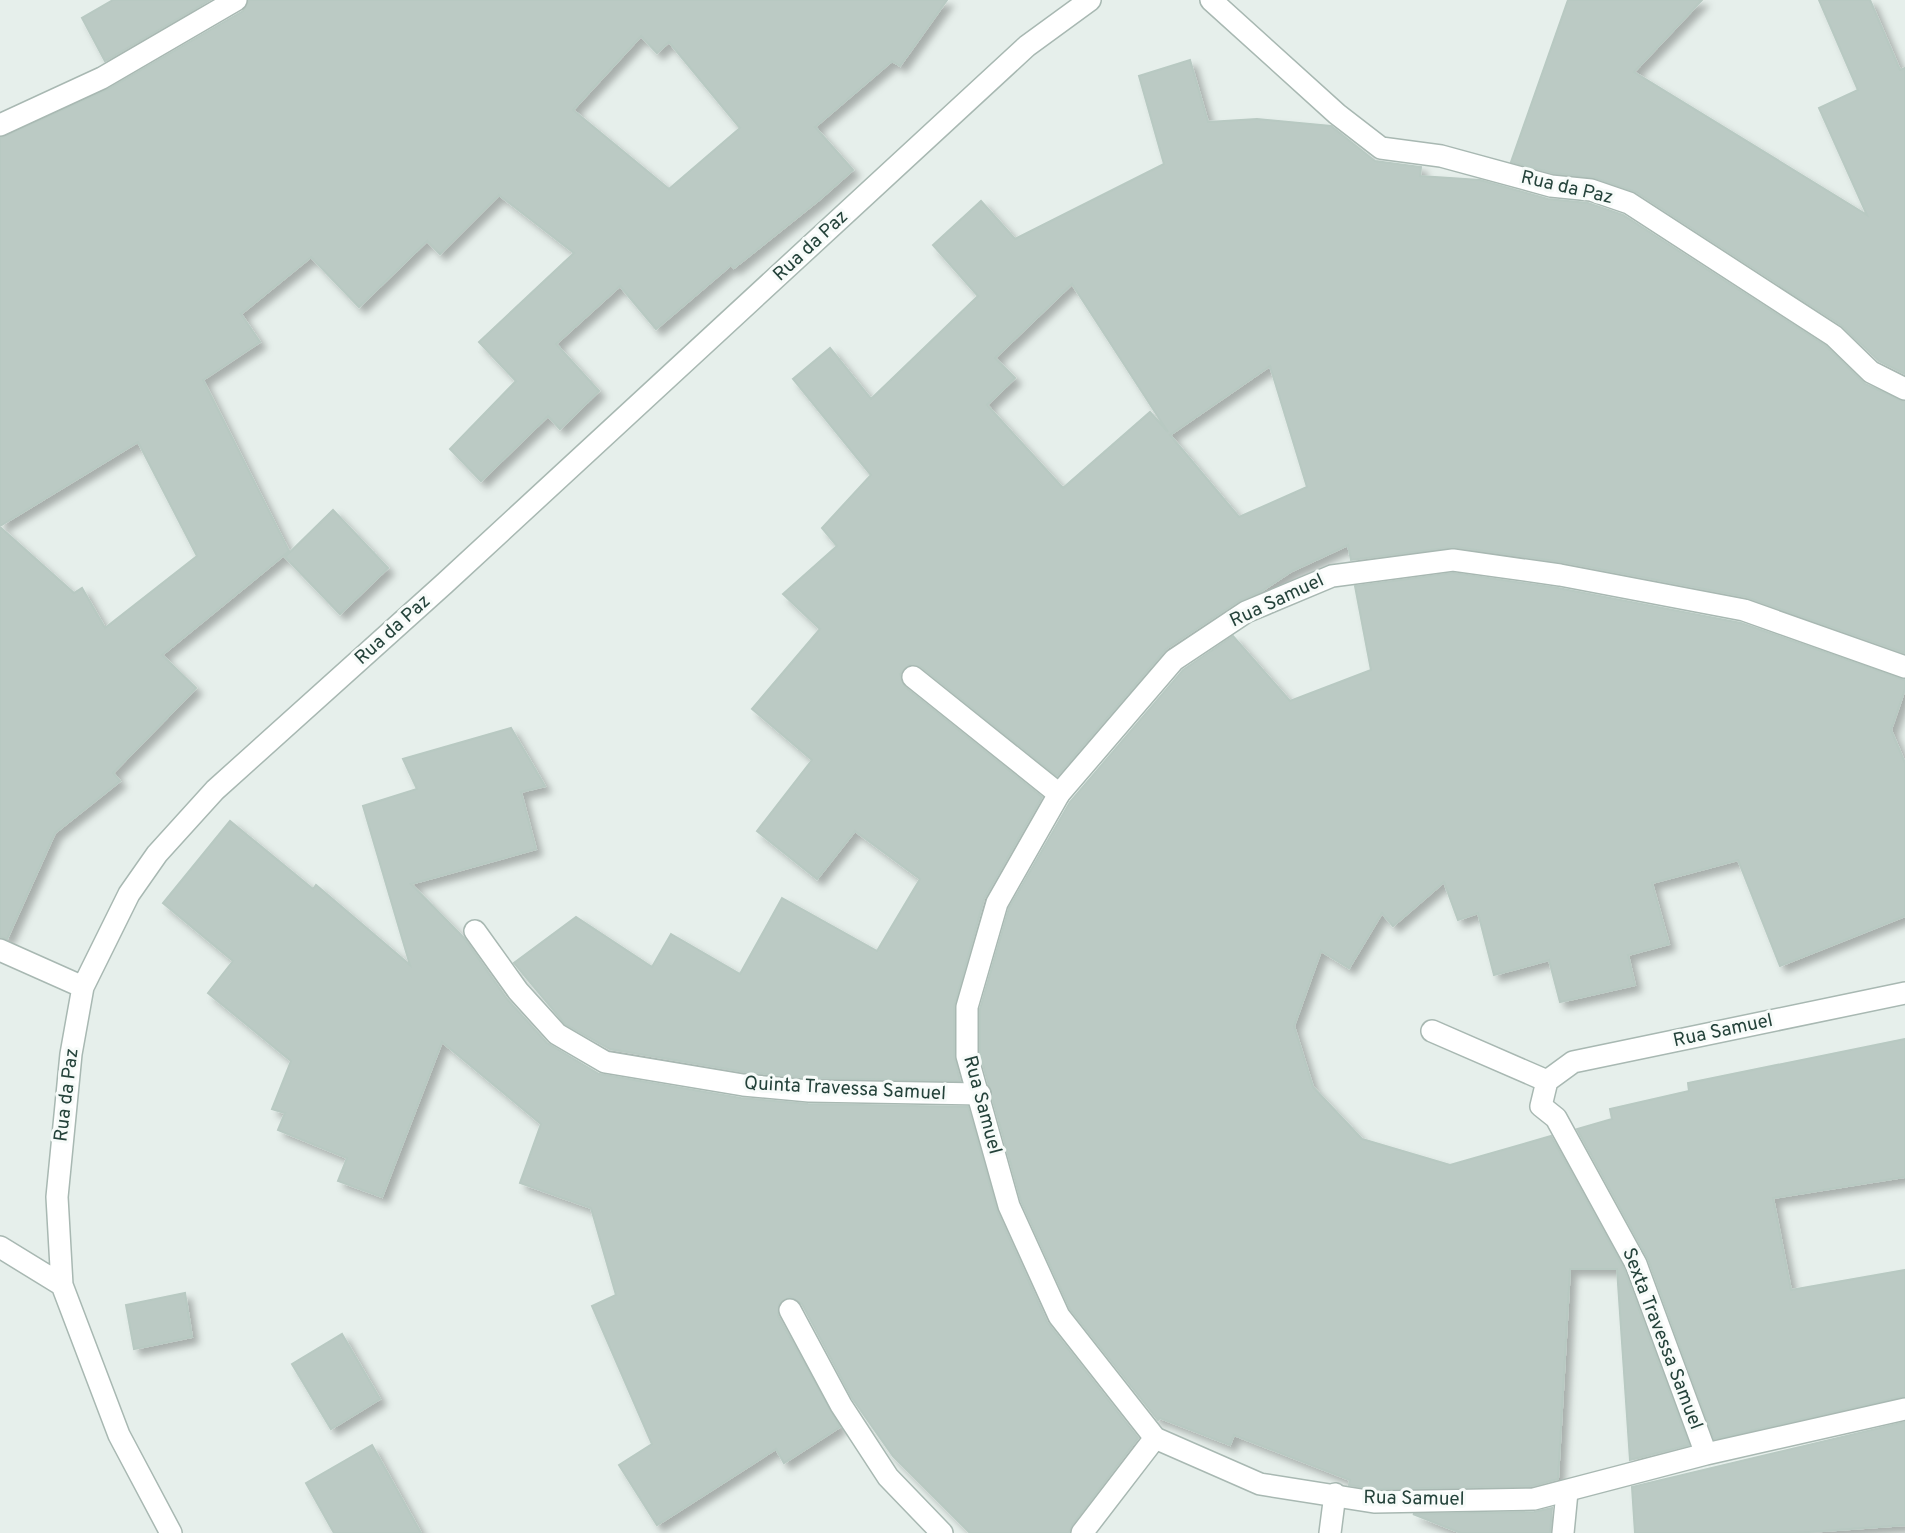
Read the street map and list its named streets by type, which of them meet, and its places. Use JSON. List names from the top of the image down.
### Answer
{
  "streets": {
    "street": [
      "Rua da Paz",
      "Rua Samuel",
      "Quinta Travessa Samuel",
      "Sexta Travessa Samuel"
    ]
  },
  "crossings": [
    ["Rua Samuel", "Quinta Travessa Samuel"],
    ["Rua Samuel", "Sexta Travessa Samuel"]
  ]
}
